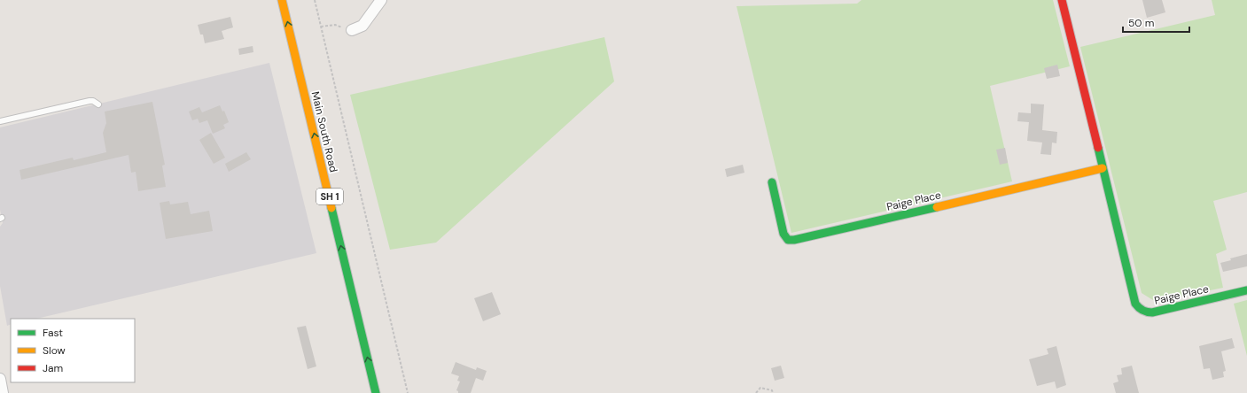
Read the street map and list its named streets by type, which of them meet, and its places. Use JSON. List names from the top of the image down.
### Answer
{
  "streets": {
    "main road": ["Main South Road", "SH 1", "Paige Place"]
  },
  "one_way": ["Main South Road"],
  "legend": ["Fast", "Slow", "Jam"],
  "scale_bar": "50 m"
}
